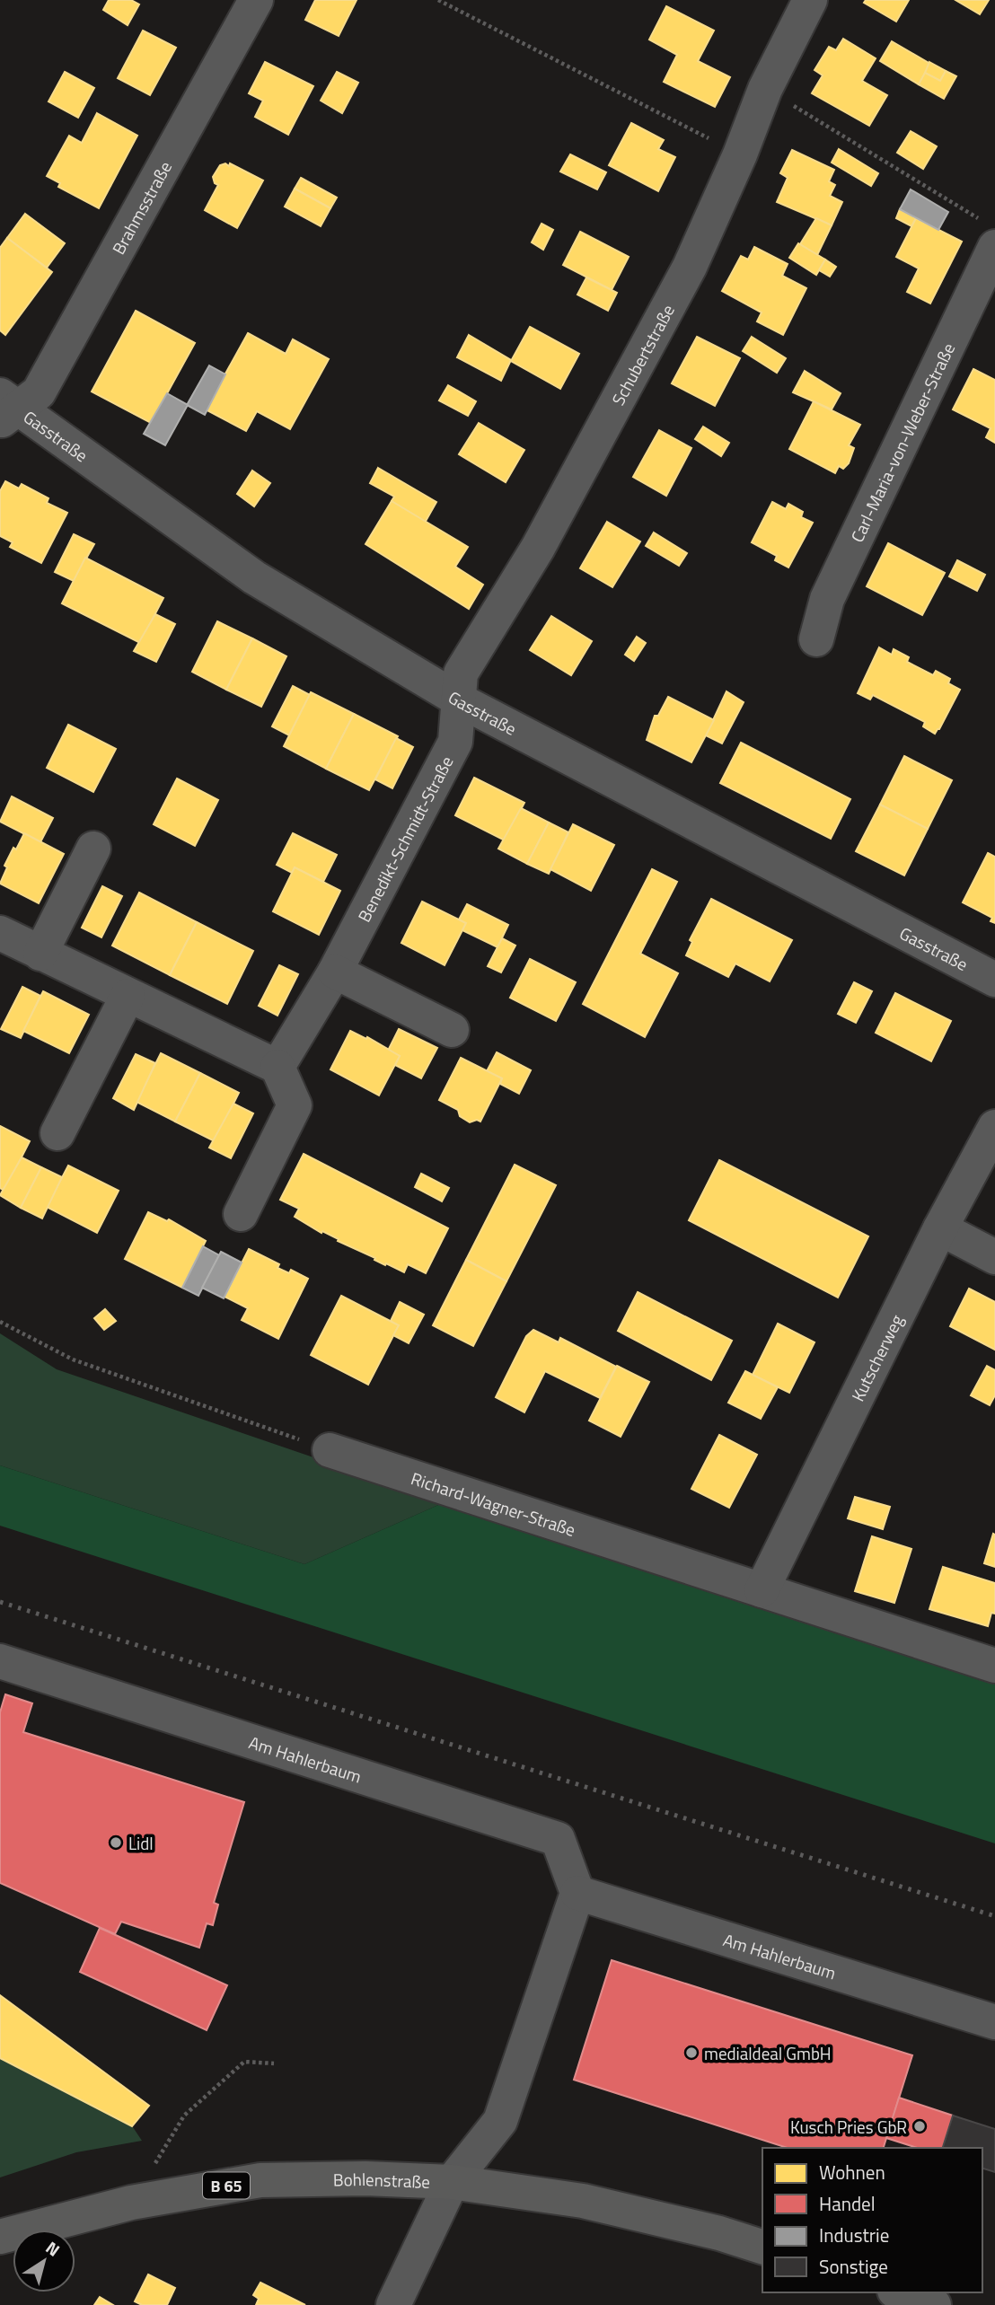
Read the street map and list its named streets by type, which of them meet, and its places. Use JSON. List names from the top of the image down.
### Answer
{
  "streets": {
    "main road": ["Bohlenstraße", "B 65"],
    "street": [
      "Brahmsstraße",
      "Schubertstraße",
      "Gasstraße",
      "Carl-Maria-von-Weber-Straße",
      "Benedikt-Schmidt-Straße",
      "Kutscherweg",
      "Richard-Wagner-Straße",
      "Am Hahlerbaum"
    ]
  },
  "crossings": [
    ["Brahmsstraße", "Gasstraße"],
    ["Schubertstraße", "Gasstraße"],
    ["Schubertstraße", "Benedikt-Schmidt-Straße"],
    ["Gasstraße", "Benedikt-Schmidt-Straße"],
    ["Kutscherweg", "Richard-Wagner-Straße"]
  ],
  "places": ["Lidl", "medialdeal GmbH", "Kusch Pries GbR"],
  "legend": [
    "Wohnen",
    "Handel",
    "Industrie",
    "Sonstige"
  ],
  "north": "top right"
}
